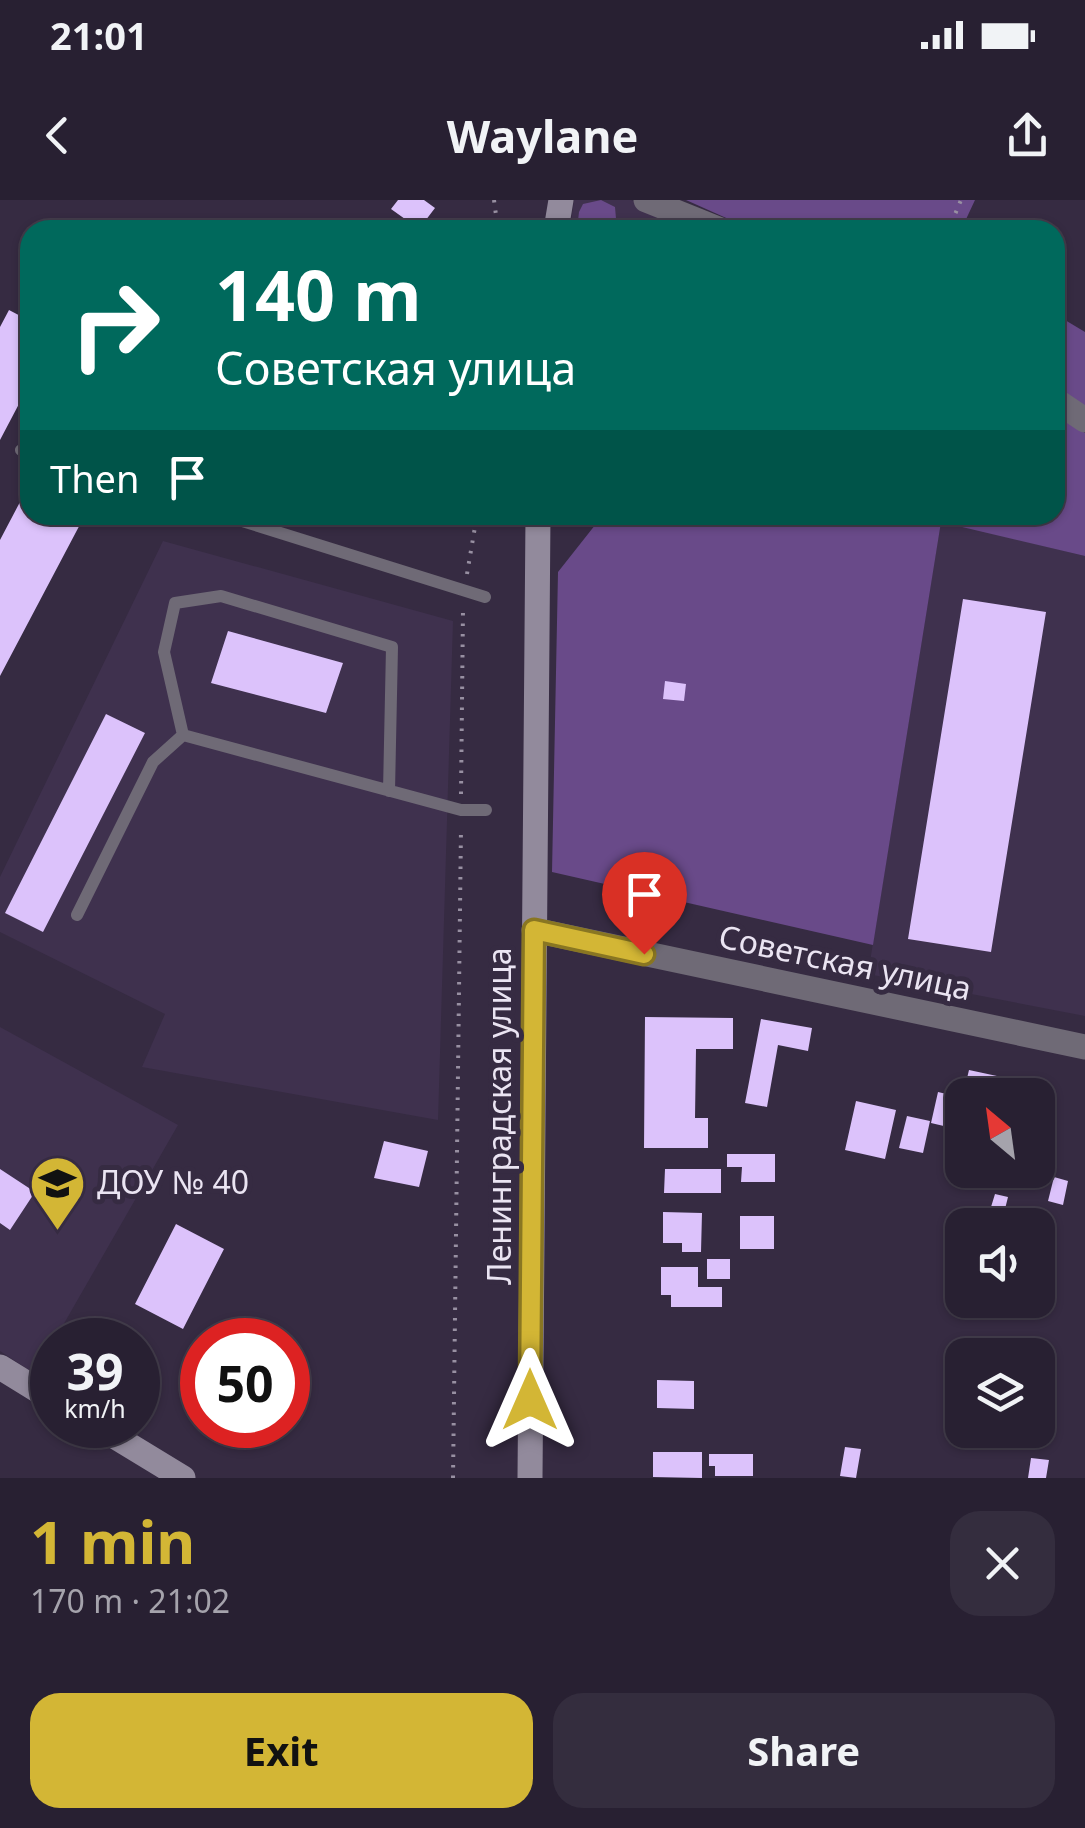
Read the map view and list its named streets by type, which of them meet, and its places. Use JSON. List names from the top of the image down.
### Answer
{
  "streets": {
    "main road": ["Ленинградская улица"],
    "street": ["Советская улица"]
  },
  "crossings": [
    ["Советская улица", "Ленинградская улица"]
  ],
  "places": {
    "school or university": ["ДОУ № 40"]
  },
  "north": "top left",
  "page": {
    "status": "21:01",
    "header": "Waylane",
    "turn": ["140 m", "Советская улица"],
    "then": "Then",
    "speed": "39 km/h",
    "limit": "50",
    "heading": ["1 min", "170 m · 21:02"],
    "buttons": ["Exit", "Share"]
  }
}
